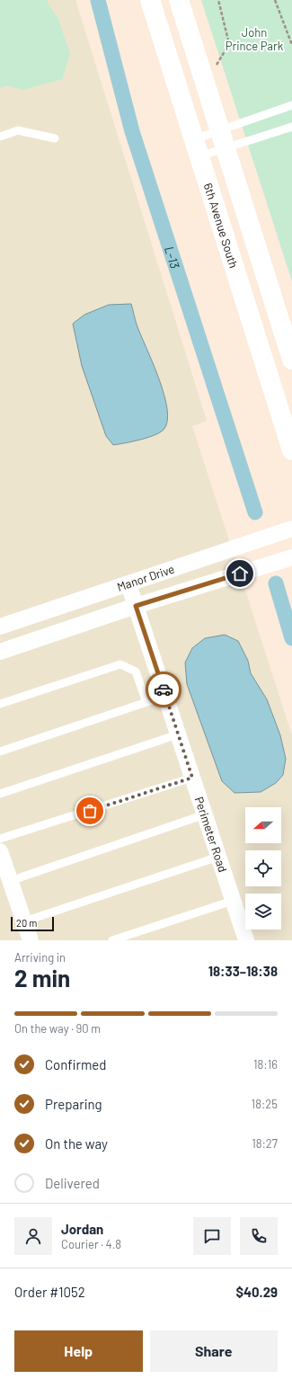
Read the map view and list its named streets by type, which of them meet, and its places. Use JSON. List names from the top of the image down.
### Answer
{
  "streets": {
    "street": ["6th Avenue South", "Manor Drive", "Perimeter Road"]
  },
  "crossings": [
    ["Manor Drive", "Perimeter Road"]
  ],
  "water": ["L-13"],
  "parks": ["John Prince Park"],
  "scale_bar": "20 m",
  "north": "left",
  "page": {
    "scale": "20 m",
    "heading": ["2 min", "Arriving in", "18:33–18:38"],
    "panel": [
      "Jordan",
      "Courier · 4.8",
      "Order #1052",
      "$40.29"
    ],
    "bar": "On the way · 90 m",
    "list": [
      ["Confirmed", "18:16"],
      ["Preparing", "18:25"],
      ["On the way", "18:27"],
      "Delivered"
    ],
    "buttons": ["Help", "Share"]
  }
}
